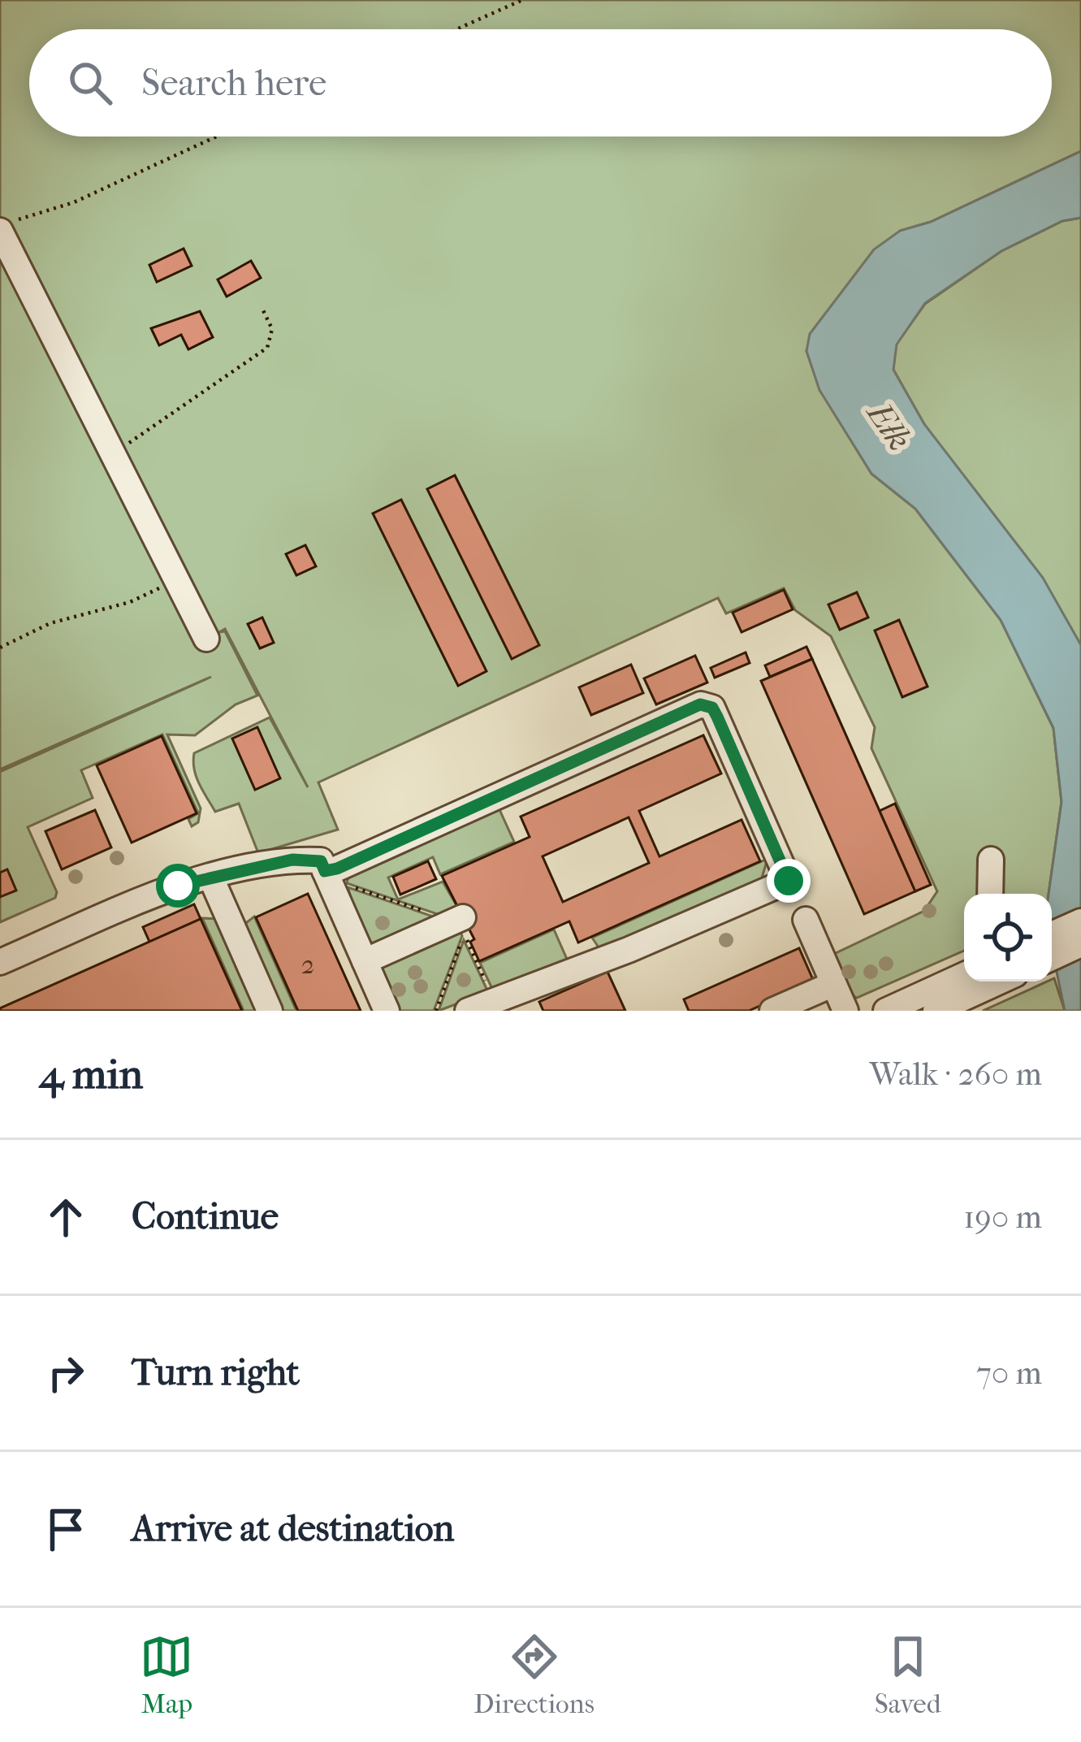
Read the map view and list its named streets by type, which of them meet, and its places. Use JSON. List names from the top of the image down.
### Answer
{
  "water": ["Ełk"],
  "house_numbers": ["2"],
  "page": {
    "search": "Search here",
    "heading": ["4 min", "Walk · 260 m"],
    "list": [
      ["Continue", "190 m"],
      ["Turn right", "70 m"],
      "Arrive at destination"
    ],
    "nav": ["Map", "Directions", "Saved"]
  }
}
